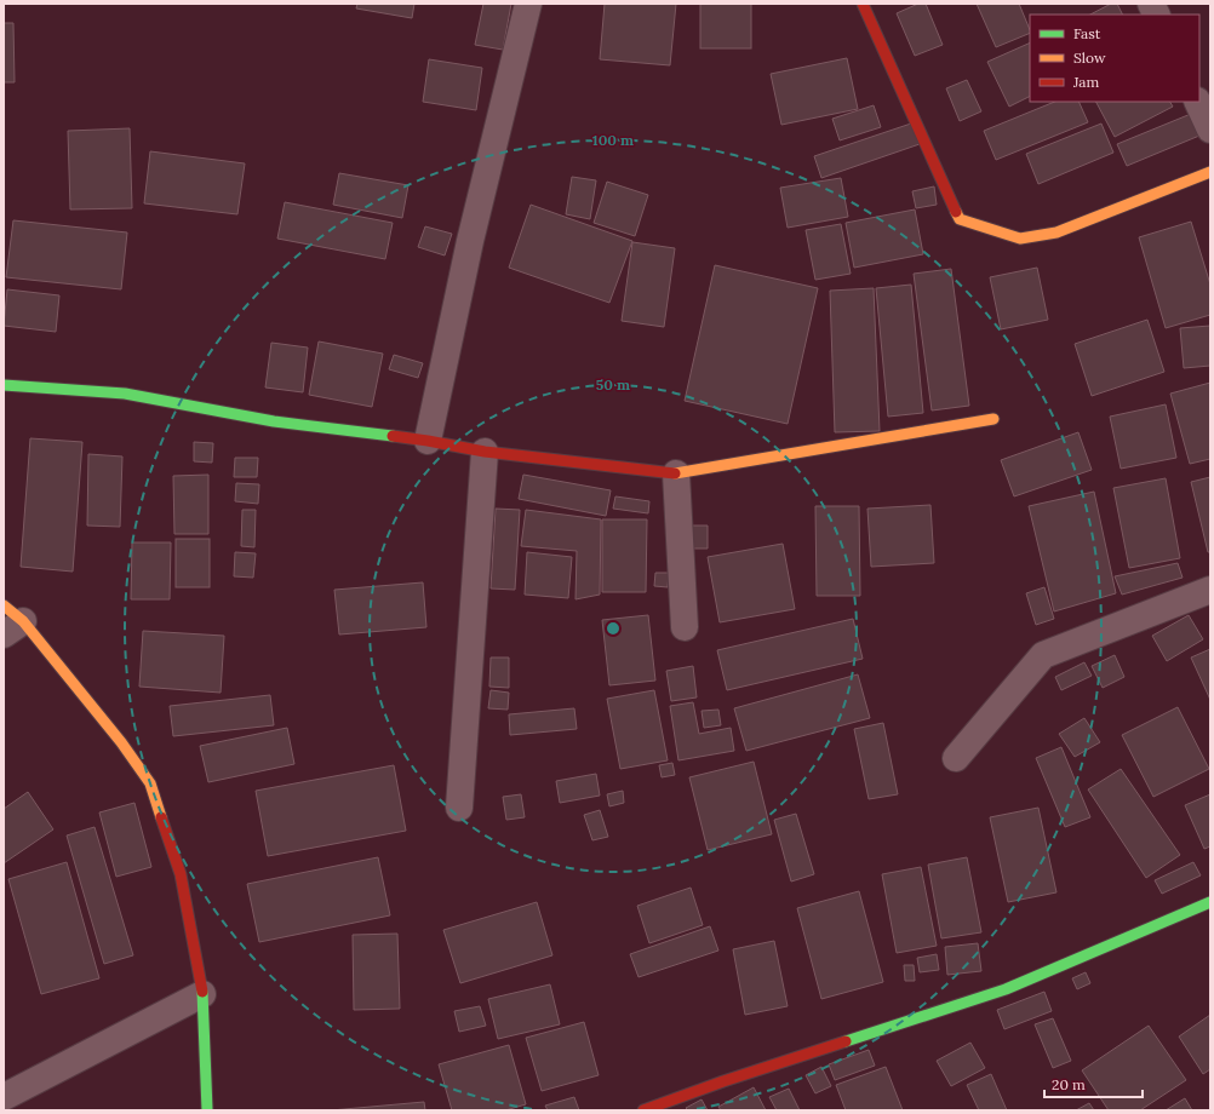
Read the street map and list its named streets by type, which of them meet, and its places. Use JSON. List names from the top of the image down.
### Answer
{
  "legend": ["Fast", "Slow", "Jam"],
  "scale_bar": "20 m",
  "rings": ["100 m", "50 m"]
}
